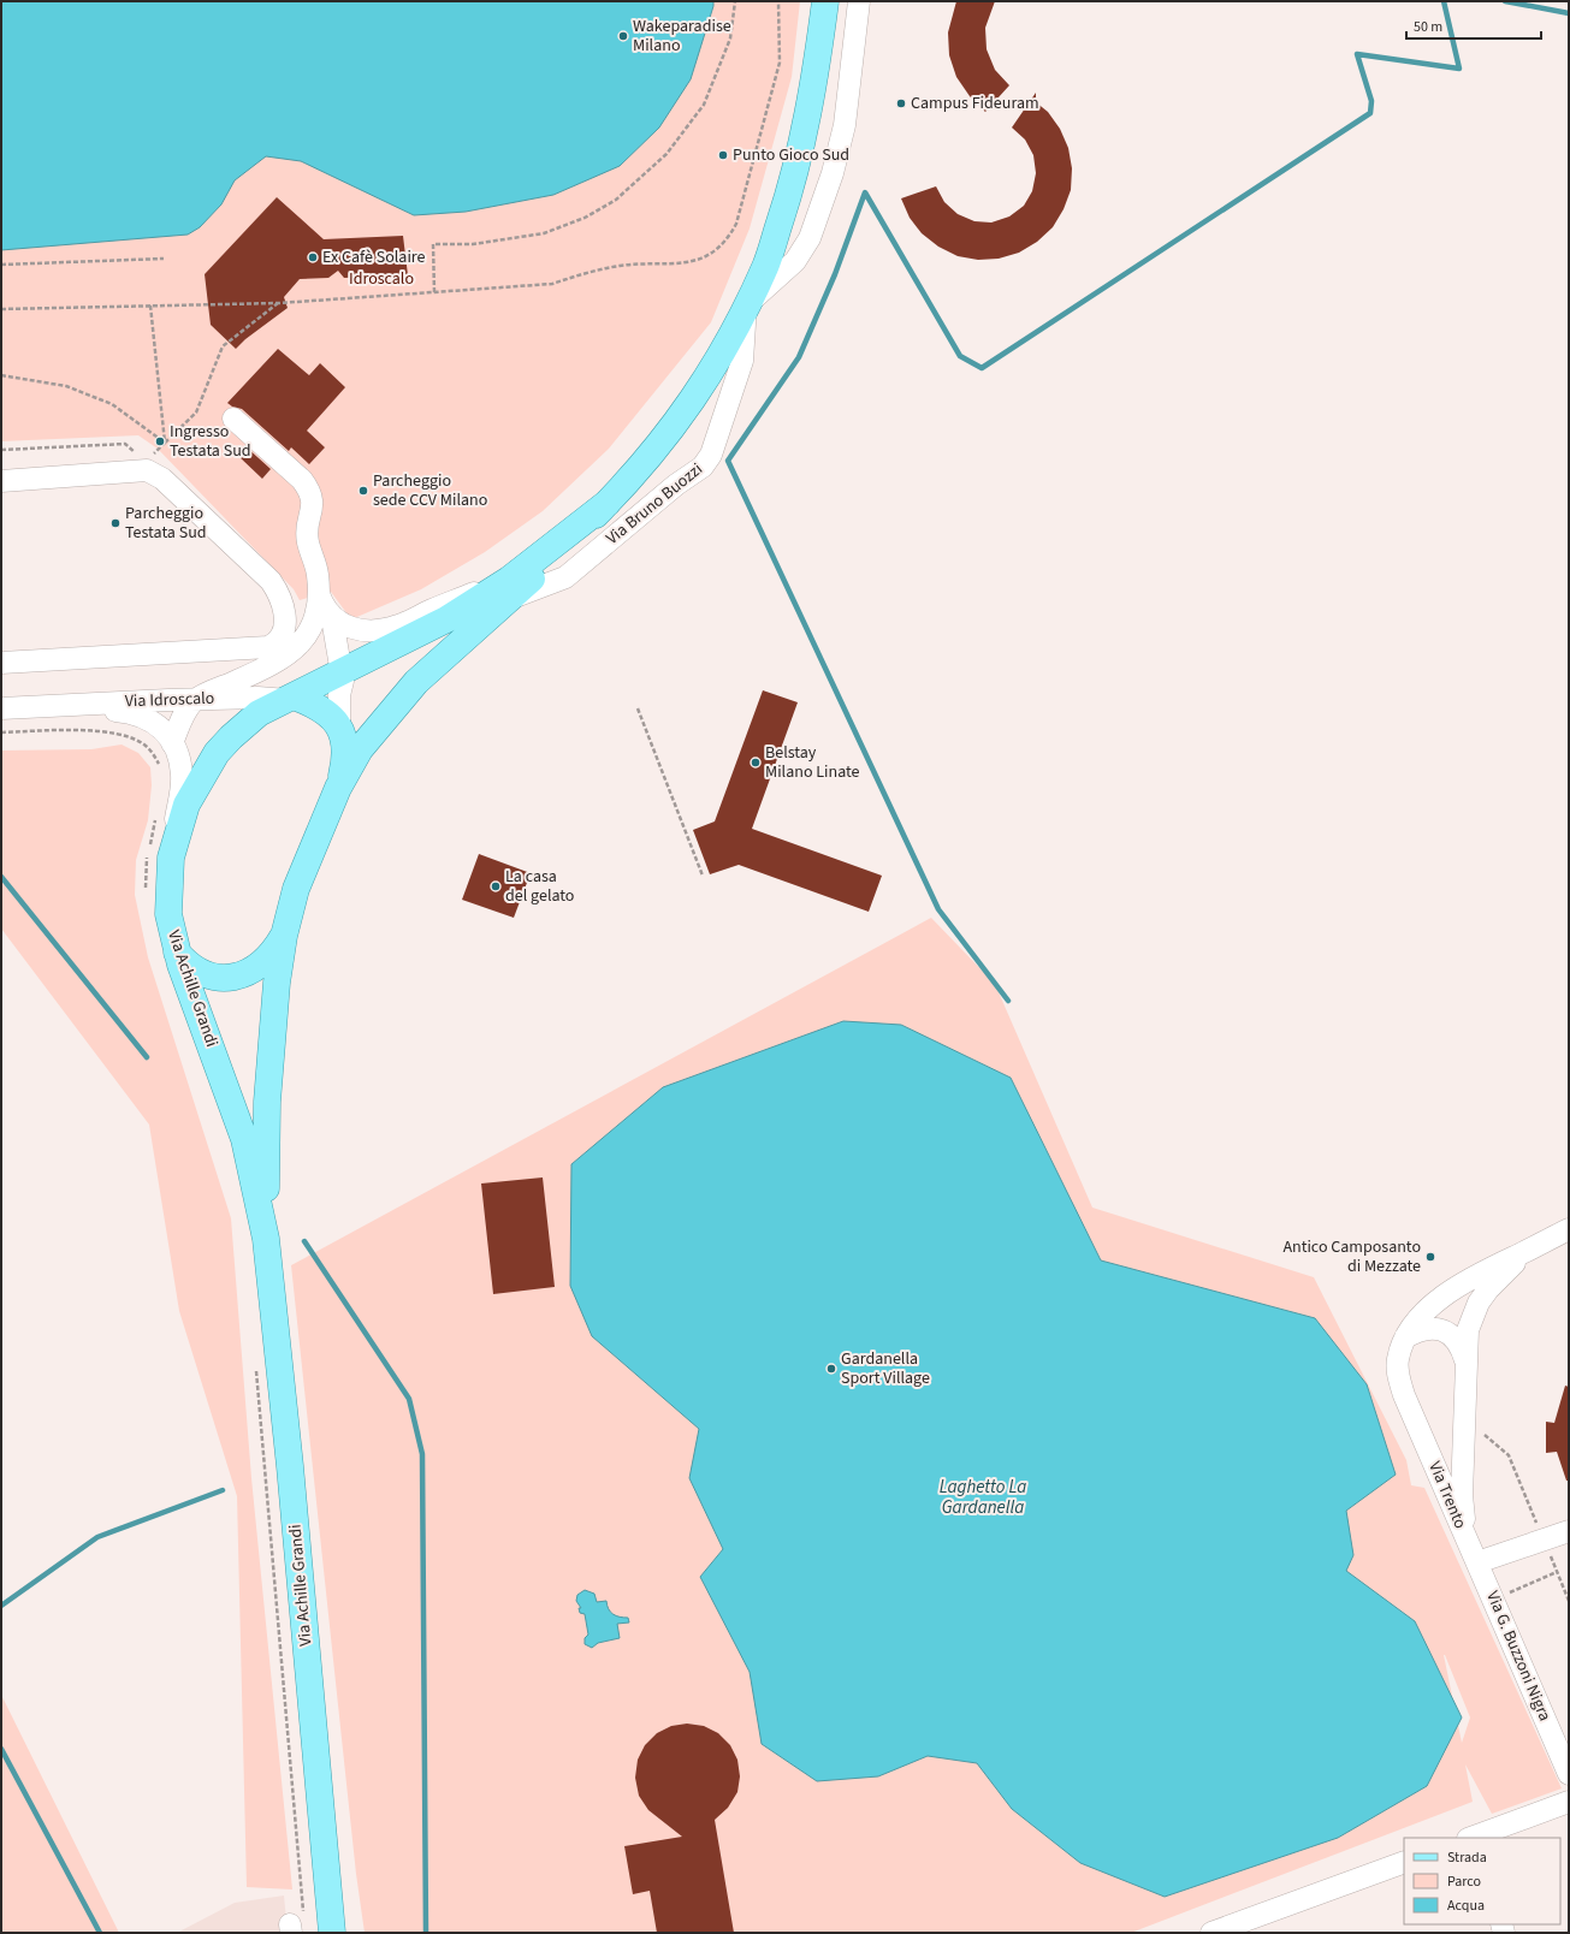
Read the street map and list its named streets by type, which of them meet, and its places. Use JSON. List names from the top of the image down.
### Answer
{
  "streets": {
    "main road": ["Via Bruno Buozzi", "Via Achille Grandi"],
    "street": ["Via Idroscalo", "Via Trento", "Via G. Buzzoni Nigra"]
  },
  "crossings": [
    ["Via Bruno Buozzi", "Via Idroscalo"],
    ["Via Bruno Buozzi", "Via Achille Grandi"],
    ["Via Idroscalo", "Via Achille Grandi"],
    ["Via Trento", "Via G. Buzzoni Nigra"]
  ],
  "water": ["Laghetto La Gardanella"],
  "parks": ["Idroscalo"],
  "places": [
    "Wakeparadise Milano",
    "Campus Fideuram",
    "Punto Gioco Sud",
    "Ex Cafè Solaire",
    "Ingresso Testata Sud",
    "Parcheggio sede CCV Milano",
    "Parcheggio Testata Sud",
    "Belstay Milano Linate",
    "La casa del gelato",
    "Antico Camposanto di Mezzate",
    "Gardanella Sport Village"
  ],
  "legend": ["Strada", "Parco", "Acqua"],
  "scale_bar": "50 m"
}
